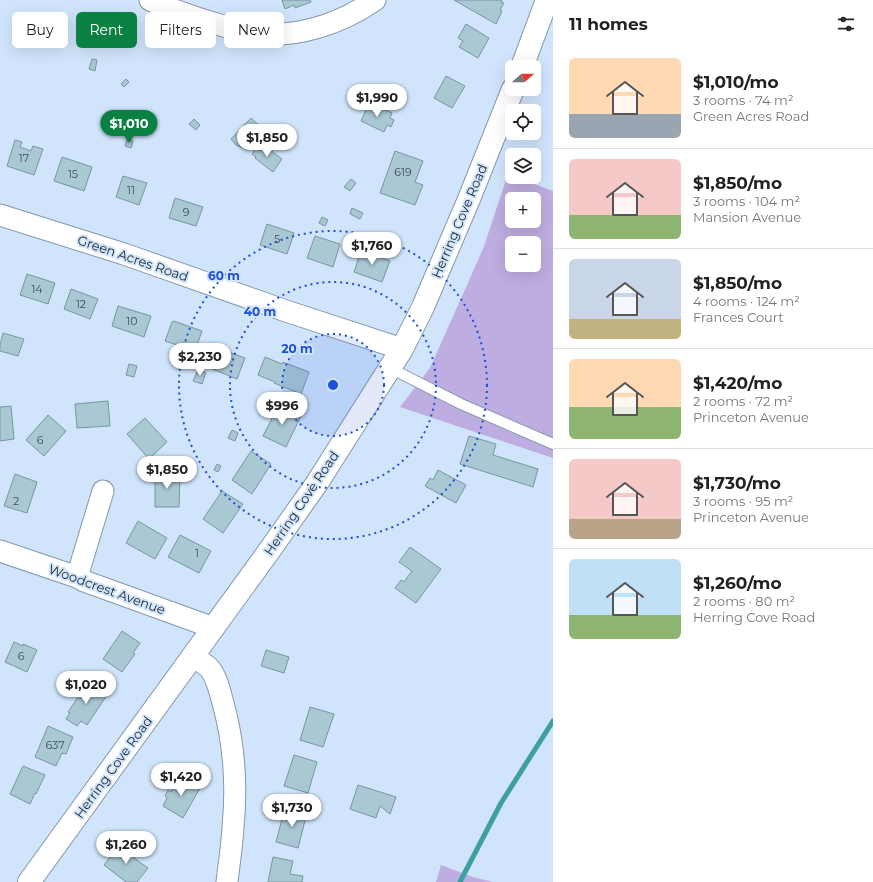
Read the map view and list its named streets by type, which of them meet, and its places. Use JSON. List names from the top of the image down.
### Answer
{
  "streets": {
    "main road": ["Herring Cove Road"],
    "street": ["Green Acres Road", "Woodcrest Avenue"]
  },
  "crossings": [
    ["Herring Cove Road", "Green Acres Road"],
    ["Herring Cove Road", "Woodcrest Avenue"]
  ],
  "house_numbers": [
    "17",
    "619",
    "15",
    "11",
    "9",
    "5",
    "14",
    "12",
    "10",
    "6",
    "2",
    "1",
    "6",
    "637"
  ],
  "north": "right",
  "page": {
    "heading": "11 homes",
    "chip": [
      "Buy",
      "Rent",
      "Filters",
      "New"
    ],
    "list": [
      {
        "name": "$1,010/mo",
        "note": "3 rooms · 74 m² · Green Acres Road"
      },
      {
        "name": "$1,850/mo",
        "note": "3 rooms · 104 m² · Mansion Avenue"
      },
      {
        "name": "$1,850/mo",
        "note": "4 rooms · 124 m² · Frances Court"
      },
      {
        "name": "$1,420/mo",
        "note": "2 rooms · 72 m² · Princeton Avenue"
      },
      {
        "name": "$1,730/mo",
        "note": "3 rooms · 95 m² · Princeton Avenue"
      },
      {
        "name": "$1,260/mo",
        "note": "2 rooms · 80 m² · Herring Cove Road"
      }
    ],
    "map_buttons": ["+", "−"],
    "price": [
      "$1,990",
      "$1,010",
      "$1,850",
      "$1,760",
      "$2,230",
      "$996",
      "$1,850",
      "$1,020",
      "$1,420",
      "$1,730",
      "$1,260"
    ]
  },
  "rings": ["60 m", "40 m", "20 m"]
}
